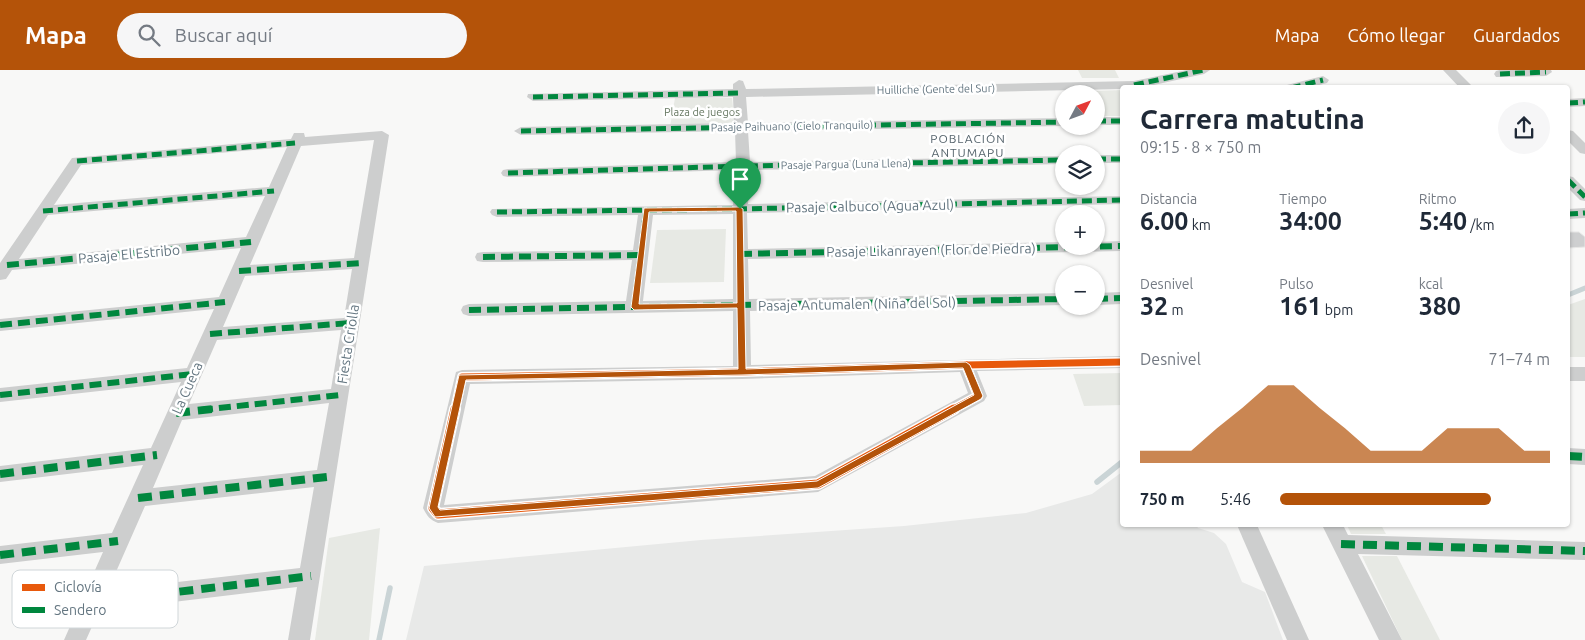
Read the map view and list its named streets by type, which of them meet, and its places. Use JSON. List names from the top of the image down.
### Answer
{
  "streets": {
    "street": [
      "Huilliche (Gente del Sur)",
      "Pasaje Paihuano (Cielo Tranquilo)",
      "Pasaje Pargua (Luna Llena)",
      "Pasaje Calbuco (Agua Azul)",
      "Pasaje Likanrayen (Flor de Piedra)",
      "Pasaje El Estribo",
      "Pasaje Antumalen (Niña del Sol)",
      "Fiesta Criolla",
      "La Cueca"
    ]
  },
  "crossings": [
    ["Pasaje El Estribo", "La Cueca"],
    ["Fiesta Criolla", "La Cueca"]
  ],
  "districts": ["POBLACIÓN ANTUMAPU"],
  "parks": ["Plaza de juegos"],
  "legend": ["Ciclovía", "Sendero"],
  "north": "top right",
  "page": {
    "header": "Mapa",
    "search": "Buscar aquí",
    "nav": ["Mapa", "Cómo llegar", "Guardados"],
    "map_buttons": ["+", "−"],
    "heading": ["Carrera matutina", "09:15 · 8 × 750 m"],
    "stats": [
      ["Distancia", "6.00 km"],
      ["Tiempo", "34:00"],
      ["Ritmo", "5:40 /km"],
      ["Desnivel", "32 m"],
      ["Pulso", "161 bpm"],
      ["kcal", "380"]
    ],
    "chart": ["Desnivel", "71–74 m"],
    "list": [
      {
        "name": "750 m",
        "note": "5:46"
      }
    ]
  }
}
